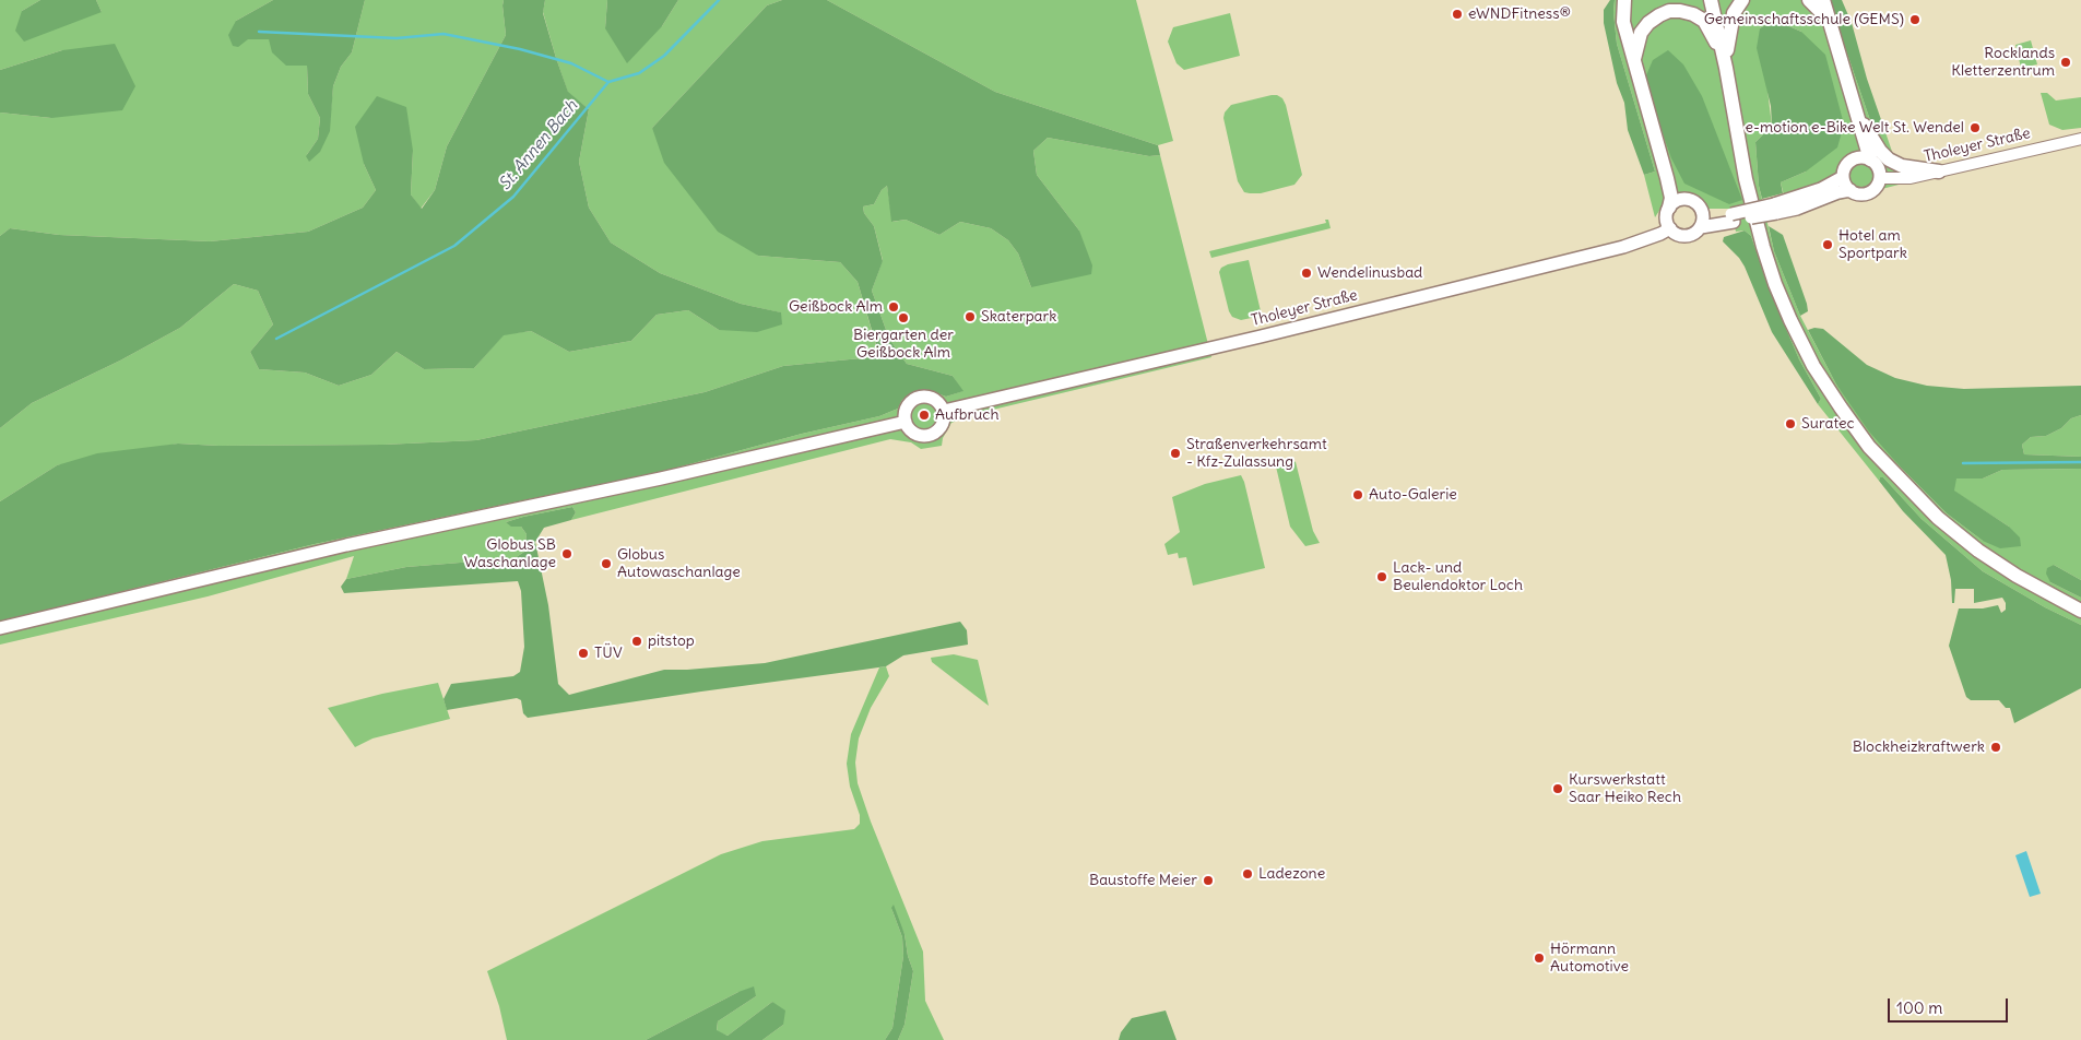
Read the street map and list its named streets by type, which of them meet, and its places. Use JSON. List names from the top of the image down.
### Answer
{
  "streets": {
    "main road": ["Tholeyer Straße"]
  },
  "water": ["St. Annen Bach"],
  "places": [
    "eWNDFitness®",
    "Gemeinschaftsschule (GEMS)",
    "Rocklands Kletterzentrum",
    "e-motion e-Bike Welt St. Wendel",
    "Hotel am Sportpark",
    "Wendelinusbad",
    "Geißbock Alm",
    "Skaterpark",
    "Biergarten der Geißbock Alm",
    "Aufbruch",
    "Suratec",
    "Straßenverkehrsamt - Kfz-Zulassung",
    "Auto-Galerie",
    "Globus SB Waschanlage",
    "Globus Autowaschanlage",
    "Lack- und Beulendoktor Loch",
    "pitstop",
    "TÜV",
    "Blockheizkraftwerk",
    "Kurswerkstatt Saar Heiko Rech",
    "Ladezone",
    "Baustoffe Meier",
    "Hörmann Automotive"
  ],
  "scale_bar": "100 m"
}
